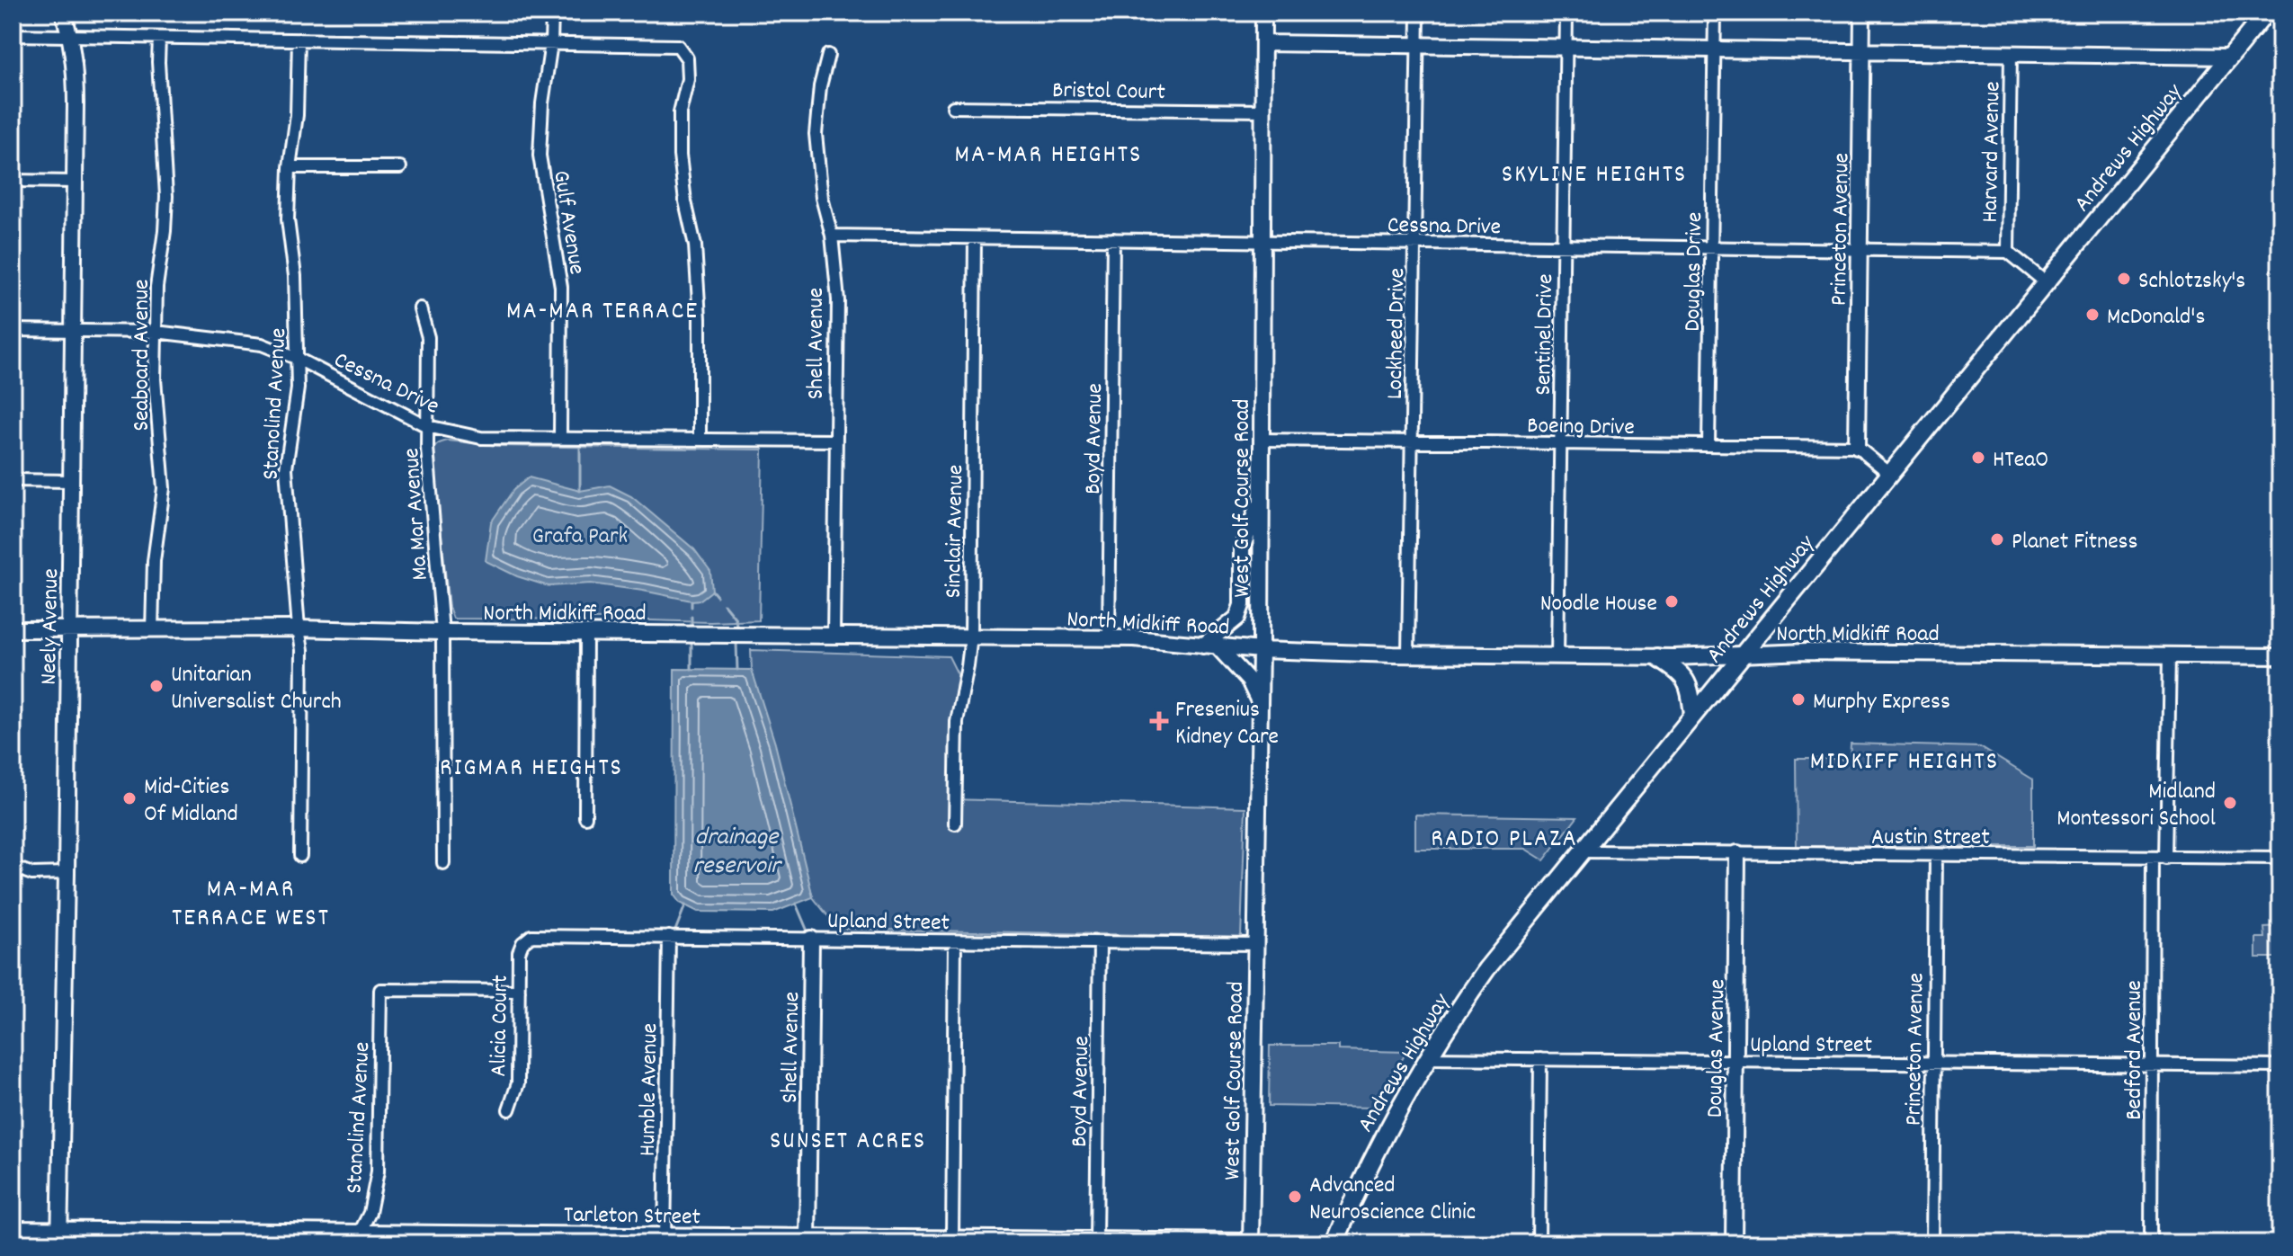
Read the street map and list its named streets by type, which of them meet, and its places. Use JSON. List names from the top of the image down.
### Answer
{
  "streets": {
    "main road": ["Andrews Highway"],
    "street": [
      "Bristol Court",
      "Harvard Avenue",
      "Gulf Avenue",
      "Cessna Drive",
      "Princeton Avenue",
      "Douglas Drive",
      "Lockheed Drive",
      "Sentinel Drive",
      "Shell Avenue",
      "Seaboard Avenue",
      "Stanolind Avenue",
      "Boeing Drive",
      "Boyd Avenue",
      "West Golf Course Road",
      "Ma Mar Avenue",
      "Sinclair Avenue",
      "North Midkiff Road",
      "Neely Avenue",
      "Austin Street",
      "Upland Street",
      "Alicia Court",
      "Douglas Avenue",
      "Bedford Avenue",
      "Humble Avenue",
      "Tarleton Street"
    ]
  },
  "crossings": [
    ["Bristol Court", "West Golf Course Road"],
    ["Andrews Highway", "North Midkiff Road"],
    ["Andrews Highway", "Austin Street"],
    ["Andrews Highway", "Upland Street"],
    ["Harvard Avenue", "Cessna Drive"],
    ["Gulf Avenue", "Cessna Drive"],
    ["Cessna Drive", "Princeton Avenue"],
    ["Cessna Drive", "Douglas Drive"],
    ["Cessna Drive", "Lockheed Drive"],
    ["Cessna Drive", "Sentinel Drive"],
    ["Cessna Drive", "Shell Avenue"],
    ["Cessna Drive", "Seaboard Avenue"],
    ["Cessna Drive", "Stanolind Avenue"],
    ["Cessna Drive", "Boyd Avenue"],
    ["Cessna Drive", "West Golf Course Road"],
    ["Cessna Drive", "Ma Mar Avenue"],
    ["Cessna Drive", "Sinclair Avenue"],
    ["Cessna Drive", "Neely Avenue"],
    ["Princeton Avenue", "Boeing Drive"],
    ["Princeton Avenue", "Austin Street"],
    ["Princeton Avenue", "Upland Street"],
    ["Douglas Drive", "Boeing Drive"],
    ["Lockheed Drive", "Boeing Drive"],
    ["Lockheed Drive", "North Midkiff Road"],
    ["Sentinel Drive", "Boeing Drive"],
    ["Sentinel Drive", "North Midkiff Road"],
    ["Shell Avenue", "North Midkiff Road"],
    ["Shell Avenue", "Upland Street"],
    ["Shell Avenue", "Tarleton Street"],
    ["Seaboard Avenue", "North Midkiff Road"],
    ["Stanolind Avenue", "North Midkiff Road"],
    ["Stanolind Avenue", "Alicia Court"],
    ["Stanolind Avenue", "Tarleton Street"],
    ["Boeing Drive", "West Golf Course Road"],
    ["Boyd Avenue", "North Midkiff Road"],
    ["Boyd Avenue", "Upland Street"],
    ["Boyd Avenue", "Tarleton Street"],
    ["West Golf Course Road", "North Midkiff Road"],
    ["West Golf Course Road", "Upland Street"],
    ["West Golf Course Road", "Tarleton Street"],
    ["Ma Mar Avenue", "North Midkiff Road"],
    ["Sinclair Avenue", "North Midkiff Road"],
    ["North Midkiff Road", "Neely Avenue"],
    ["Neely Avenue", "Tarleton Street"],
    ["Austin Street", "Douglas Avenue"],
    ["Austin Street", "Bedford Avenue"],
    ["Upland Street", "Alicia Court"],
    ["Upland Street", "Douglas Avenue"],
    ["Upland Street", "Bedford Avenue"],
    ["Upland Street", "Humble Avenue"],
    ["Humble Avenue", "Tarleton Street"]
  ],
  "districts": [
    "MA-MAR HEIGHTS",
    "SKYLINE HEIGHTS",
    "MA-MAR TERRACE",
    "MIDKIFF HEIGHTS",
    "RIGMAR HEIGHTS",
    "RADIO PLAZA",
    "MA-MAR TERRACE WEST",
    "SUNSET ACRES"
  ],
  "water": ["drainage reservoir"],
  "parks": ["Grafa Park"],
  "places": {
    "other": [
      "Schlotzsky's",
      "McDonald's",
      "HTeaO",
      "Planet Fitness",
      "Noodle House",
      "Unitarian Universalist Church",
      "Murphy Express",
      "Mid-Cities Of Midland",
      "Midland Montessori School",
      "Advanced Neuroscience Clinic"
    ],
    "health": ["Fresenius Kidney Care"]
  }
}
